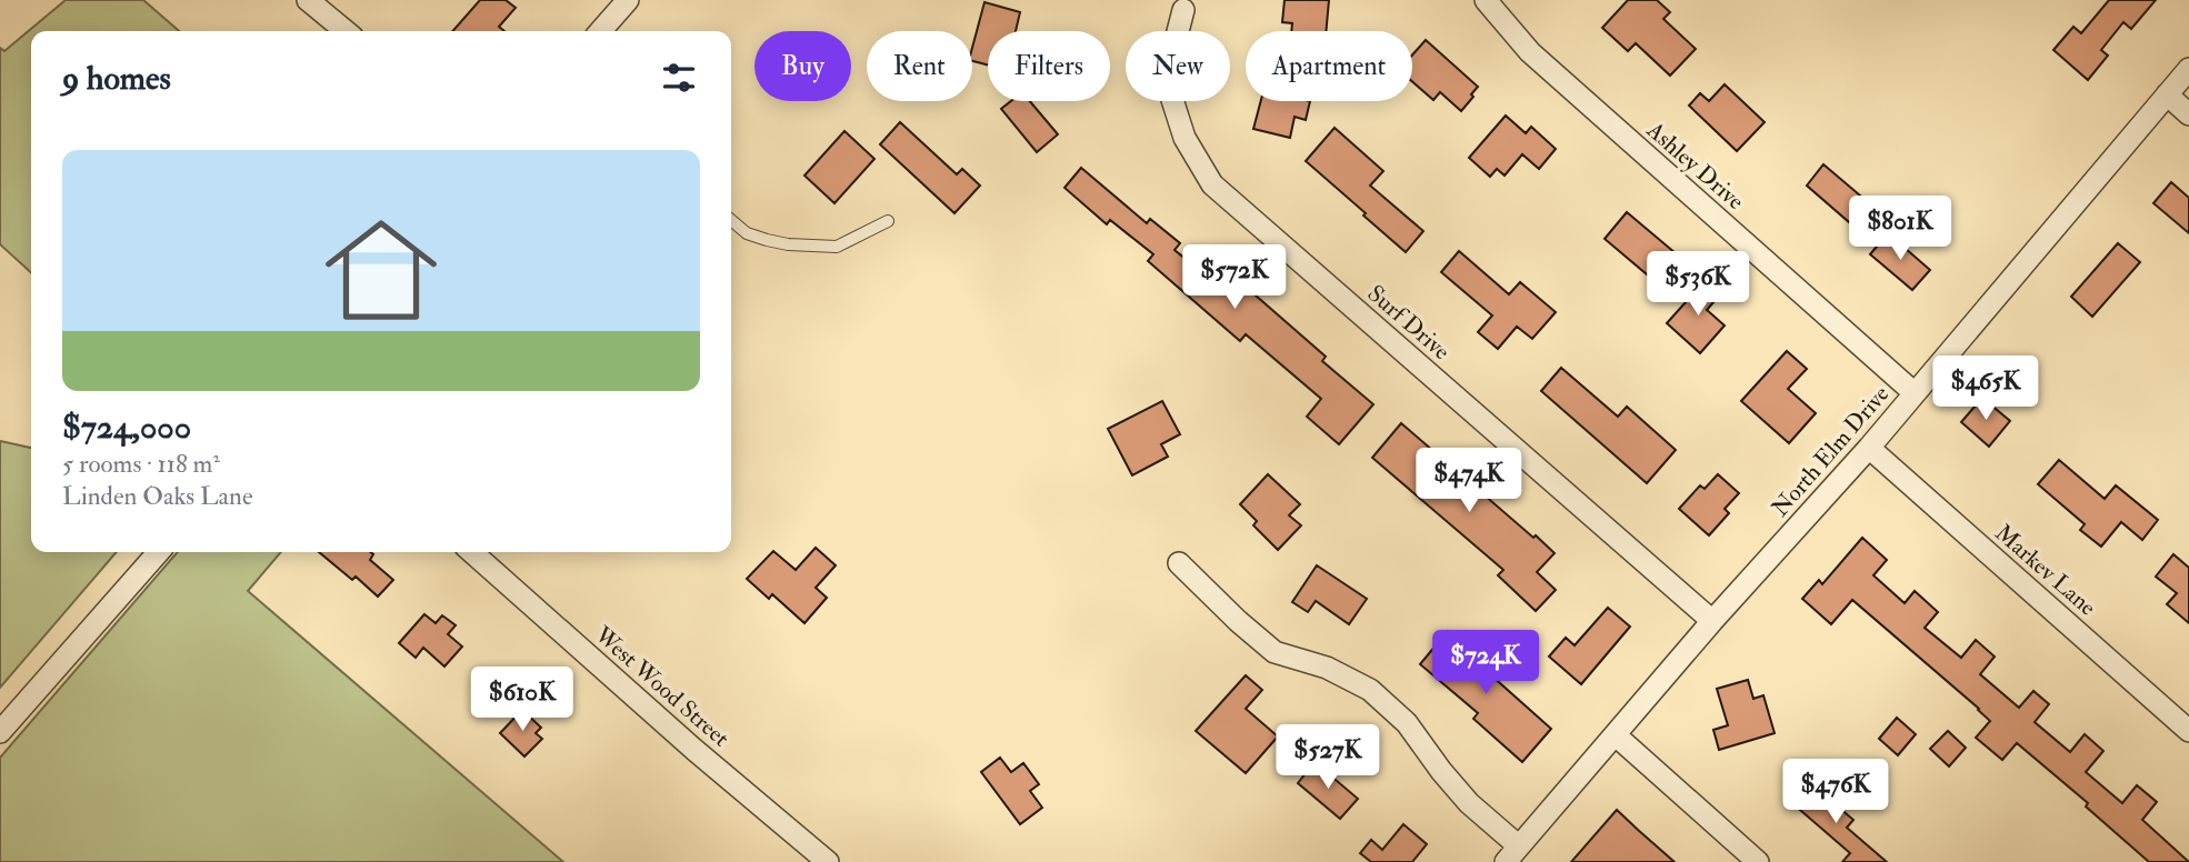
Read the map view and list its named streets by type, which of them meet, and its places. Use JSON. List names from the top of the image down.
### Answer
{
  "streets": {
    "street": [
      "Ashley Drive",
      "Surf Drive",
      "North Elm Drive",
      "Markev Lane",
      "West Wood Street"
    ]
  },
  "crossings": [
    ["Ashley Drive", "North Elm Drive"],
    ["Surf Drive", "North Elm Drive"],
    ["North Elm Drive", "Markev Lane"]
  ],
  "page": {
    "chip": [
      "Buy",
      "Rent",
      "Filters",
      "New",
      "Apartment"
    ],
    "heading": "9 homes",
    "list": [
      {
        "name": "$724,000",
        "note": "5 rooms · 118 m² · Linden Oaks Lane"
      }
    ],
    "price": [
      "$801K",
      "$572K",
      "$536K",
      "$465K",
      "$474K",
      "$724K",
      "$610K",
      "$527K",
      "$476K"
    ]
  }
}
